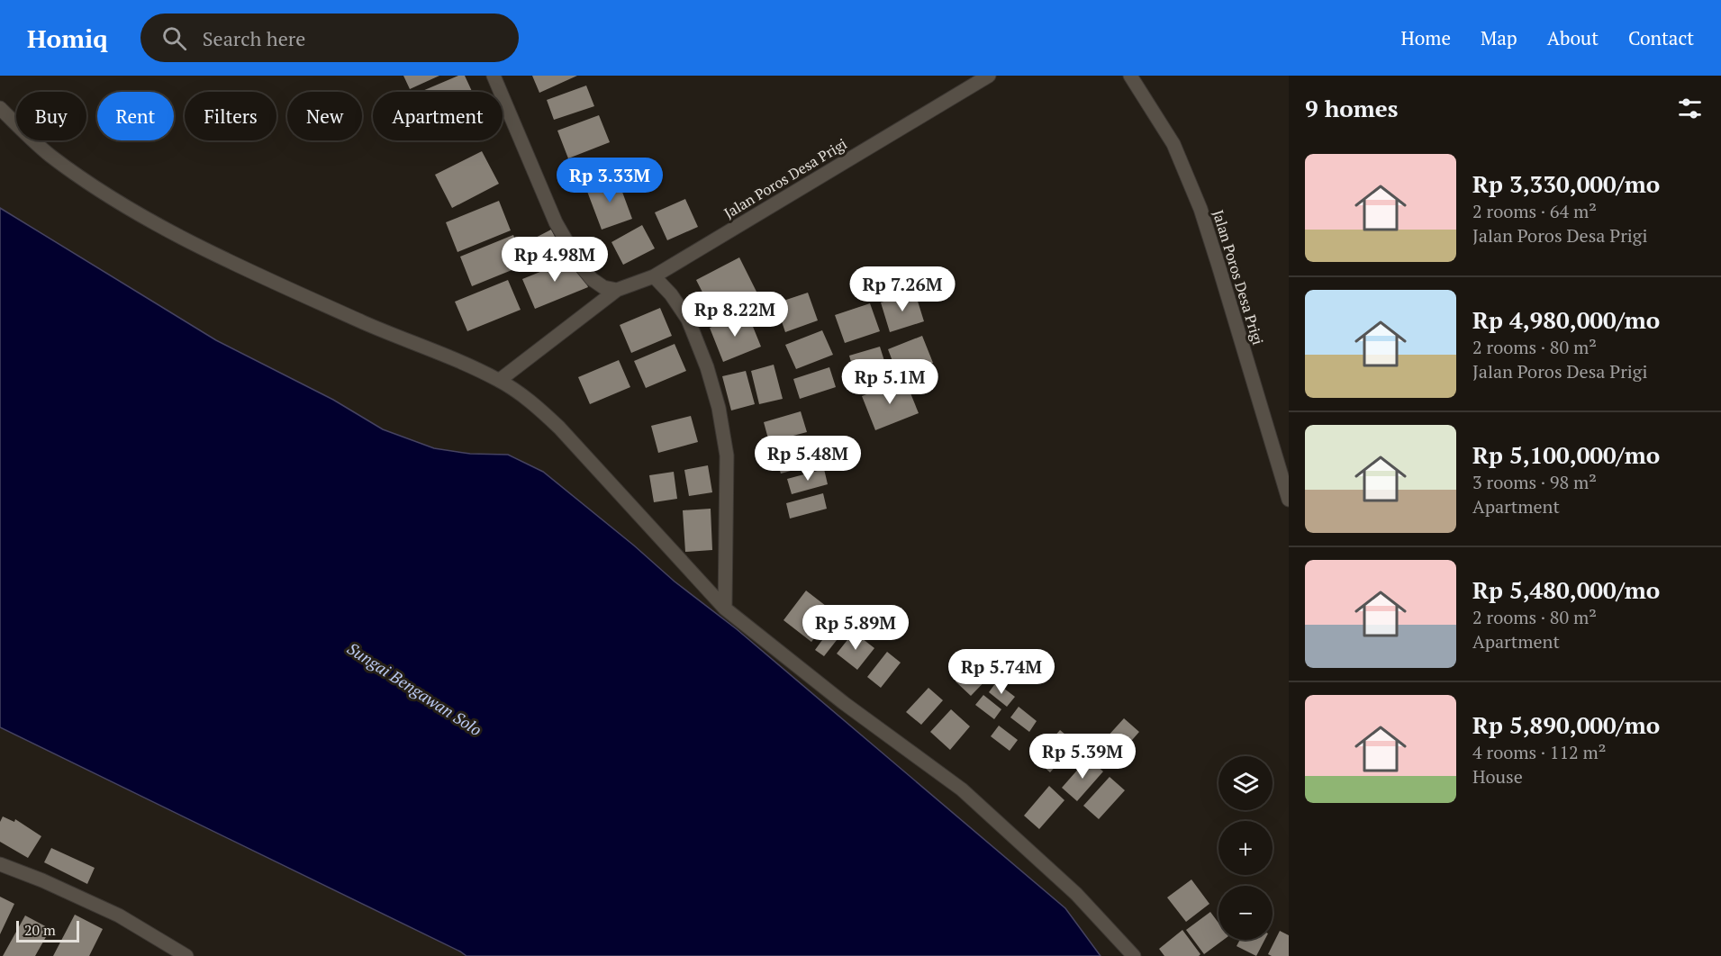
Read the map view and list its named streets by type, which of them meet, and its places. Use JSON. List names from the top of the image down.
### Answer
{
  "streets": {
    "street": ["Jalan Poros Desa Prigi"]
  },
  "water": ["Sungai Bengawan Solo"],
  "scale_bar": "20 m",
  "page": {
    "header": "Homiq",
    "search": "Search here",
    "nav": [
      "Home",
      "Map",
      "About",
      "Contact"
    ],
    "heading": "9 homes",
    "chip": [
      "Buy",
      "Rent",
      "Filters",
      "New",
      "Apartment"
    ],
    "list": [
      {
        "name": "Rp 3,330,000/mo",
        "note": "2 rooms · 64 m² · Jalan Poros Desa Prigi"
      },
      {
        "name": "Rp 4,980,000/mo",
        "note": "2 rooms · 80 m² · Jalan Poros Desa Prigi"
      },
      {
        "name": "Rp 5,100,000/mo",
        "note": "3 rooms · 98 m² · Apartment"
      },
      {
        "name": "Rp 5,480,000/mo",
        "note": "2 rooms · 80 m² · Apartment"
      },
      {
        "name": "Rp 5,890,000/mo",
        "note": "4 rooms · 112 m² · House"
      }
    ],
    "price": [
      "Rp 3.33M",
      "Rp 4.98M",
      "Rp 7.26M",
      "Rp 8.22M",
      "Rp 5.1M",
      "Rp 5.48M",
      "Rp 5.89M",
      "Rp 5.74M",
      "Rp 5.39M"
    ],
    "map_buttons": ["+", "−"],
    "scale": "20 m"
  }
}
